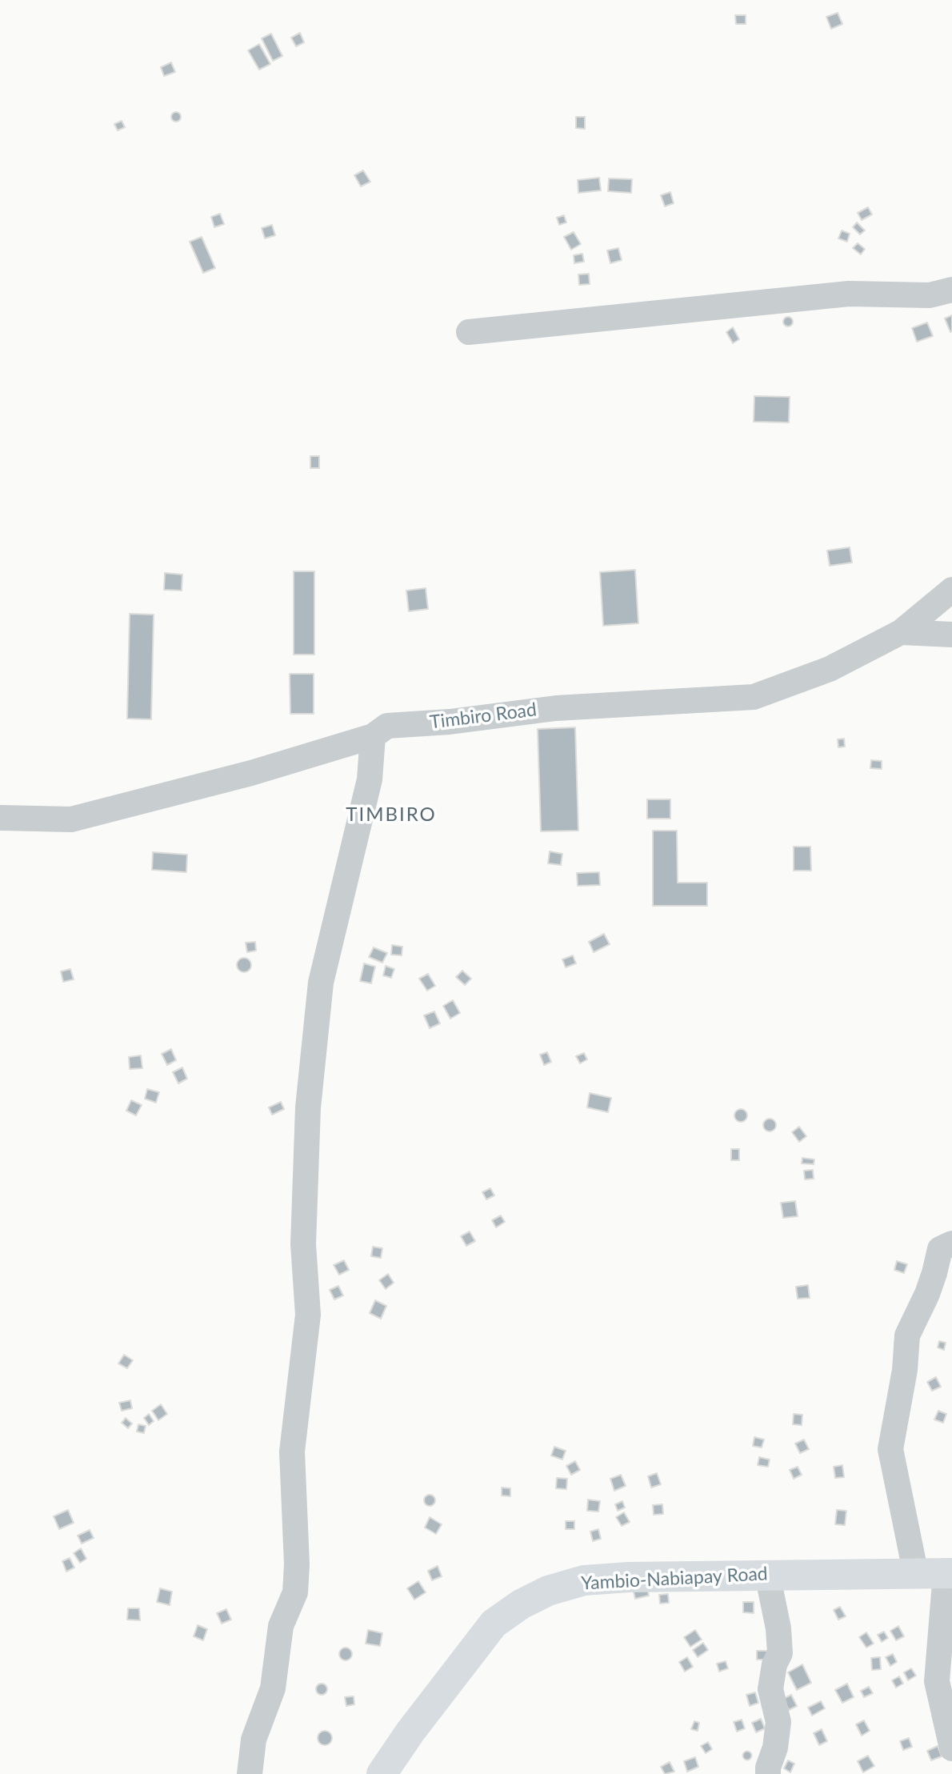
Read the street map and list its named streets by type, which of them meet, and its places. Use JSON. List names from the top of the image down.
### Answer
{
  "streets": {
    "main road": ["Yambio-Nabiapay Road"],
    "street": ["Timbiro Road"]
  },
  "districts": ["TIMBIRO"]
}
